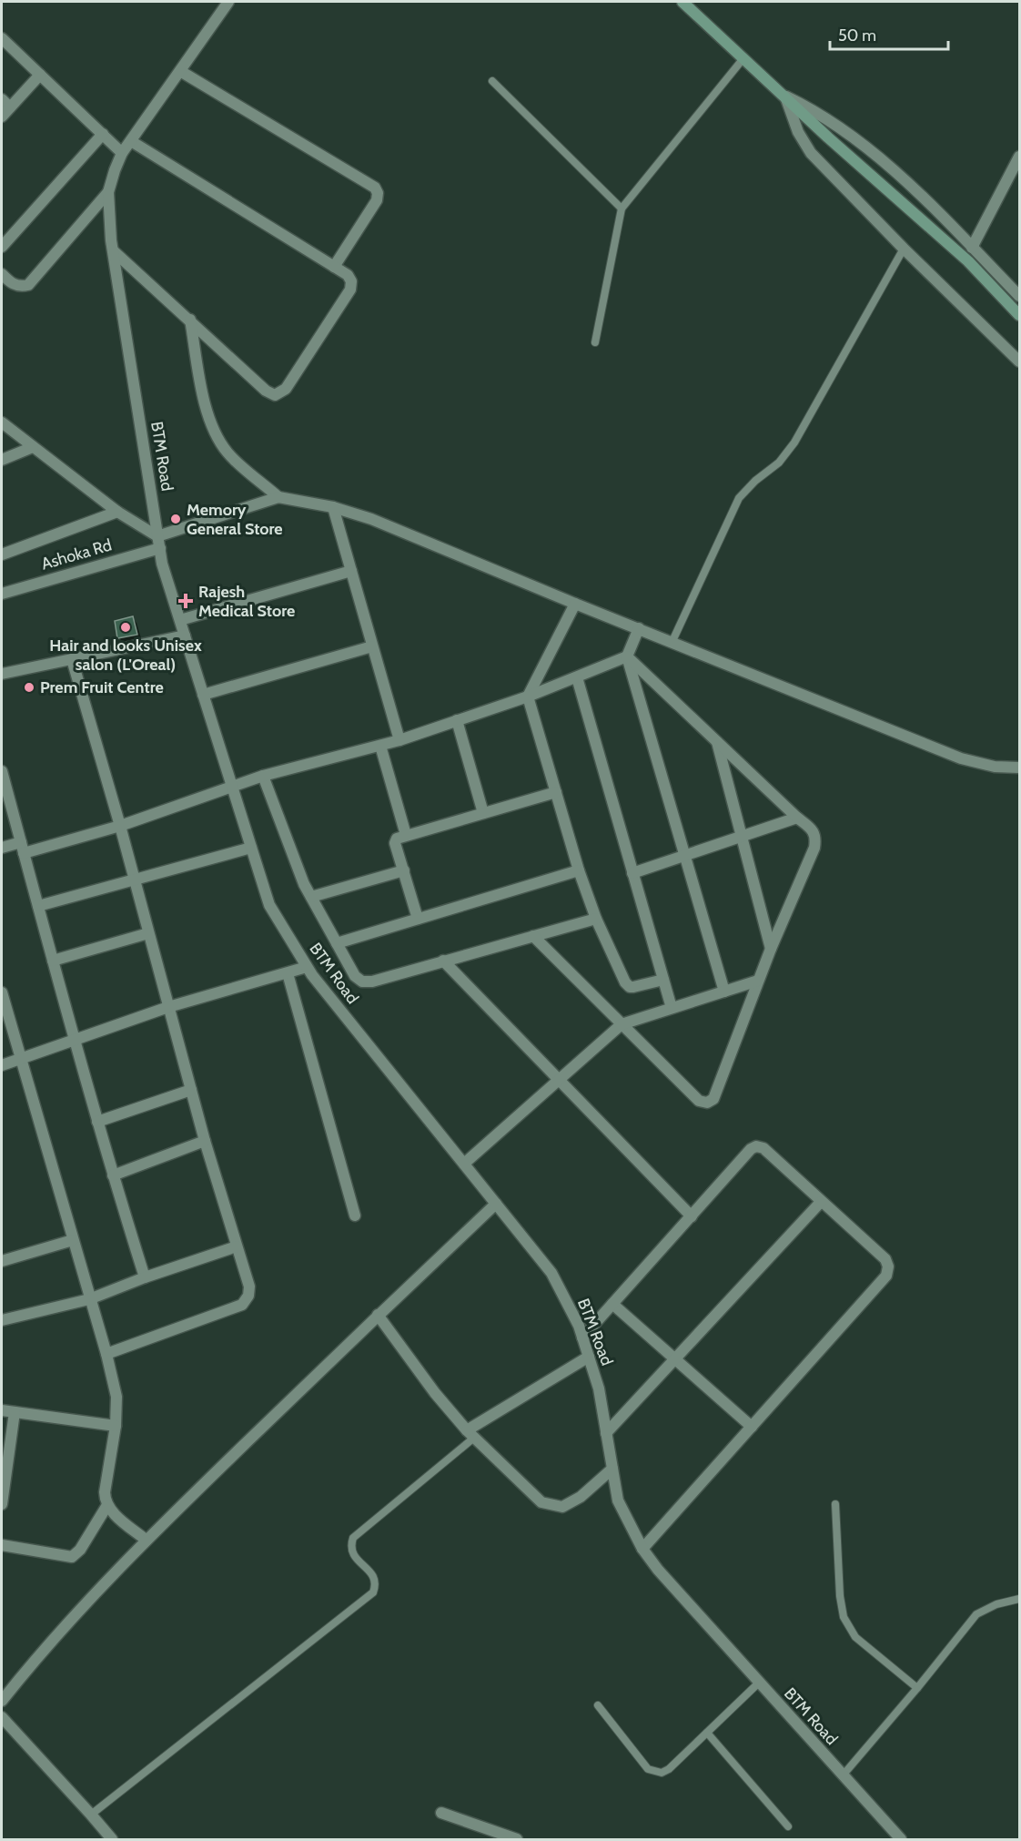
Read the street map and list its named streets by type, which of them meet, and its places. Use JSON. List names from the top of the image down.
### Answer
{
  "streets": {
    "street": ["BTM Road", "Ashoka Rd"]
  },
  "crossings": [
    ["BTM Road", "Ashoka Rd"]
  ],
  "places": {
    "other": ["Memory General Store", "Hair and looks Unisex salon (L'Oreal)", "Prem Fruit Centre"],
    "health": ["Rajesh Medical Store"]
  },
  "scale_bar": "50 m"
}
